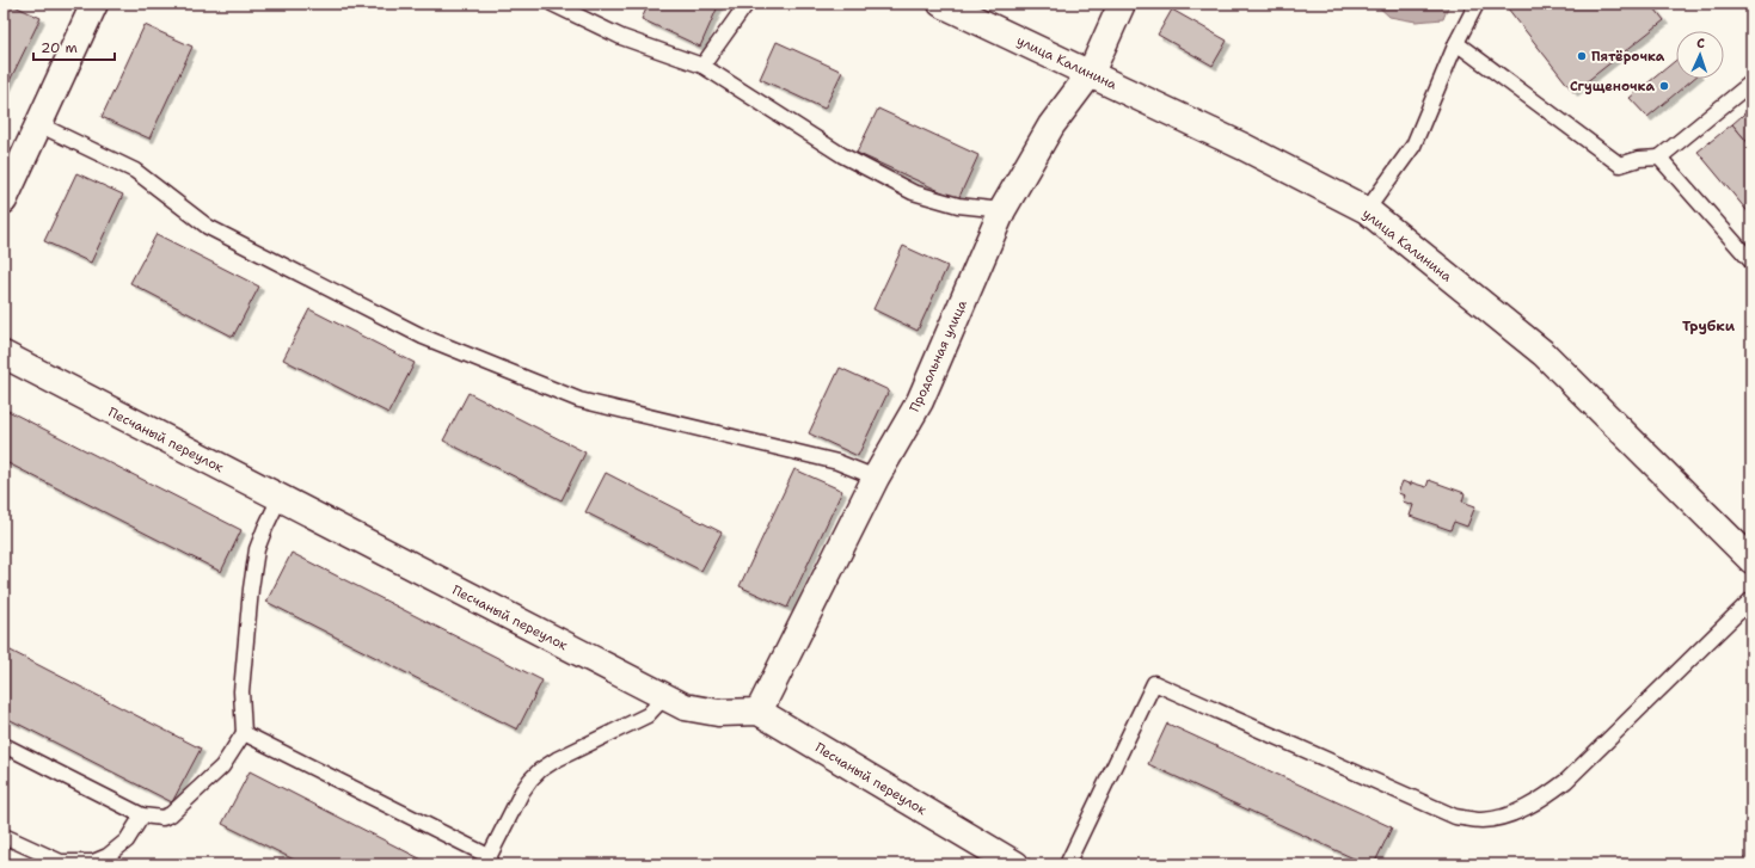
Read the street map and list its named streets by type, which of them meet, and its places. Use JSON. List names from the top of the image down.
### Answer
{
  "streets": {
    "street": ["улица Калинина", "Продольная улица", "Песчаный переулок"]
  },
  "crossings": [
    ["улица Калинина", "Продольная улица"],
    ["Продольная улица", "Песчаный переулок"]
  ],
  "districts": ["Трубки"],
  "places": ["Пятёрочка", "Сгущеночка"],
  "scale_bar": "20 m",
  "north": "top"
}
